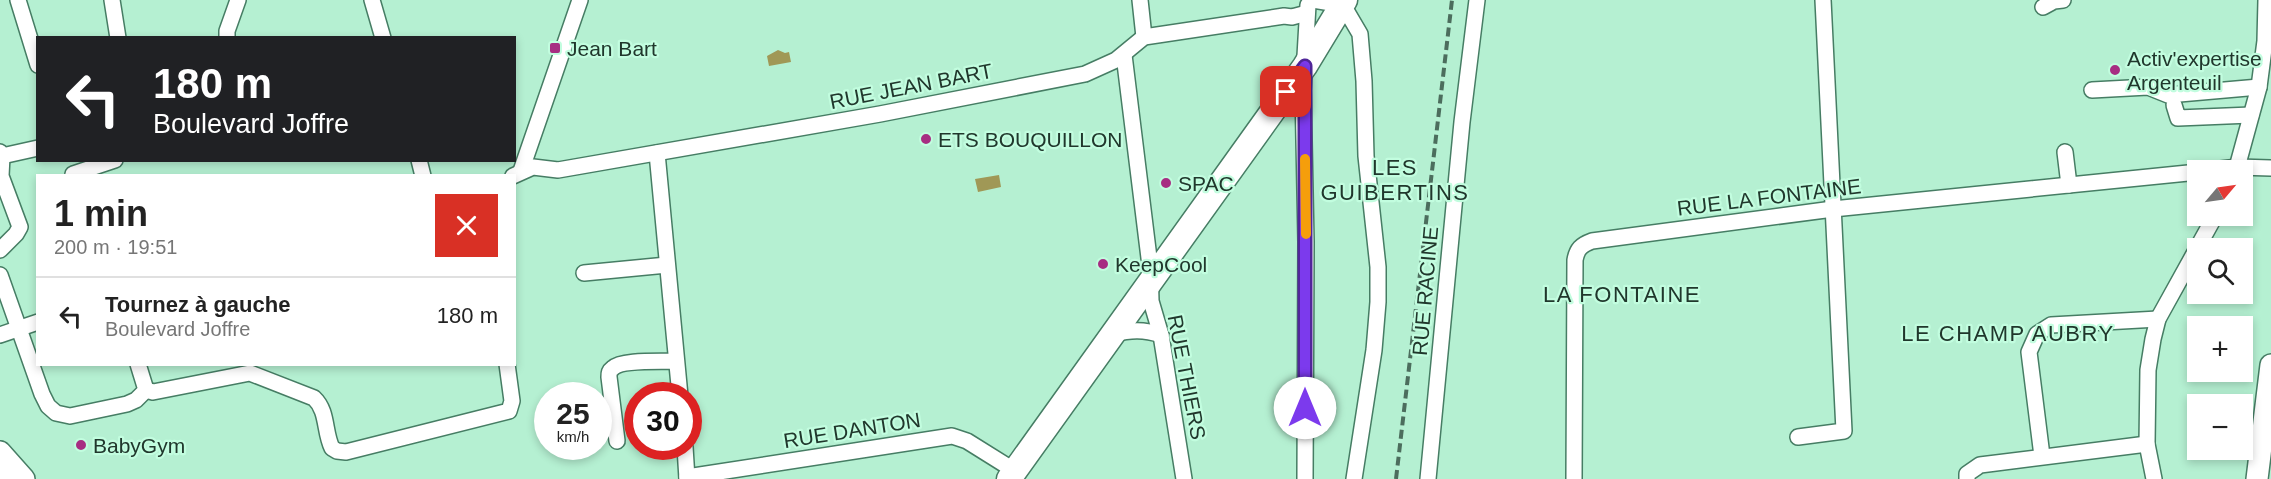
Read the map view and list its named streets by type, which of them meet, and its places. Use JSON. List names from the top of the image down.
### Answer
{
  "streets": {
    "street": [
      "RUE JEAN BART",
      "RUE LA FONTAINE",
      "RUE RACINE",
      "RUE THIERS",
      "RUE DANTON"
    ]
  },
  "crossings": [
    ["RUE JEAN BART", "RUE THIERS"]
  ],
  "districts": ["LES GUIBERTINS", "LA FONTAINE", "LE CHAMP AUBRY"],
  "places": {
    "transit": ["Jean Bart"],
    "other": [
      "Activ'expertise Argenteuil",
      "ETS BOUQUILLON",
      "SPAC",
      "KeepCool",
      "BabyGym"
    ]
  },
  "north": "top right",
  "page": {
    "turn": ["180 m", "Boulevard Joffre"],
    "map_buttons": ["+", "−"],
    "heading": ["1 min", "200 m · 19:51"],
    "list": [
      {
        "name": "Tournez à gauche",
        "note": "Boulevard Joffre",
        "value": "180 m"
      }
    ],
    "speed": "25 km/h",
    "limit": "30"
  }
}
